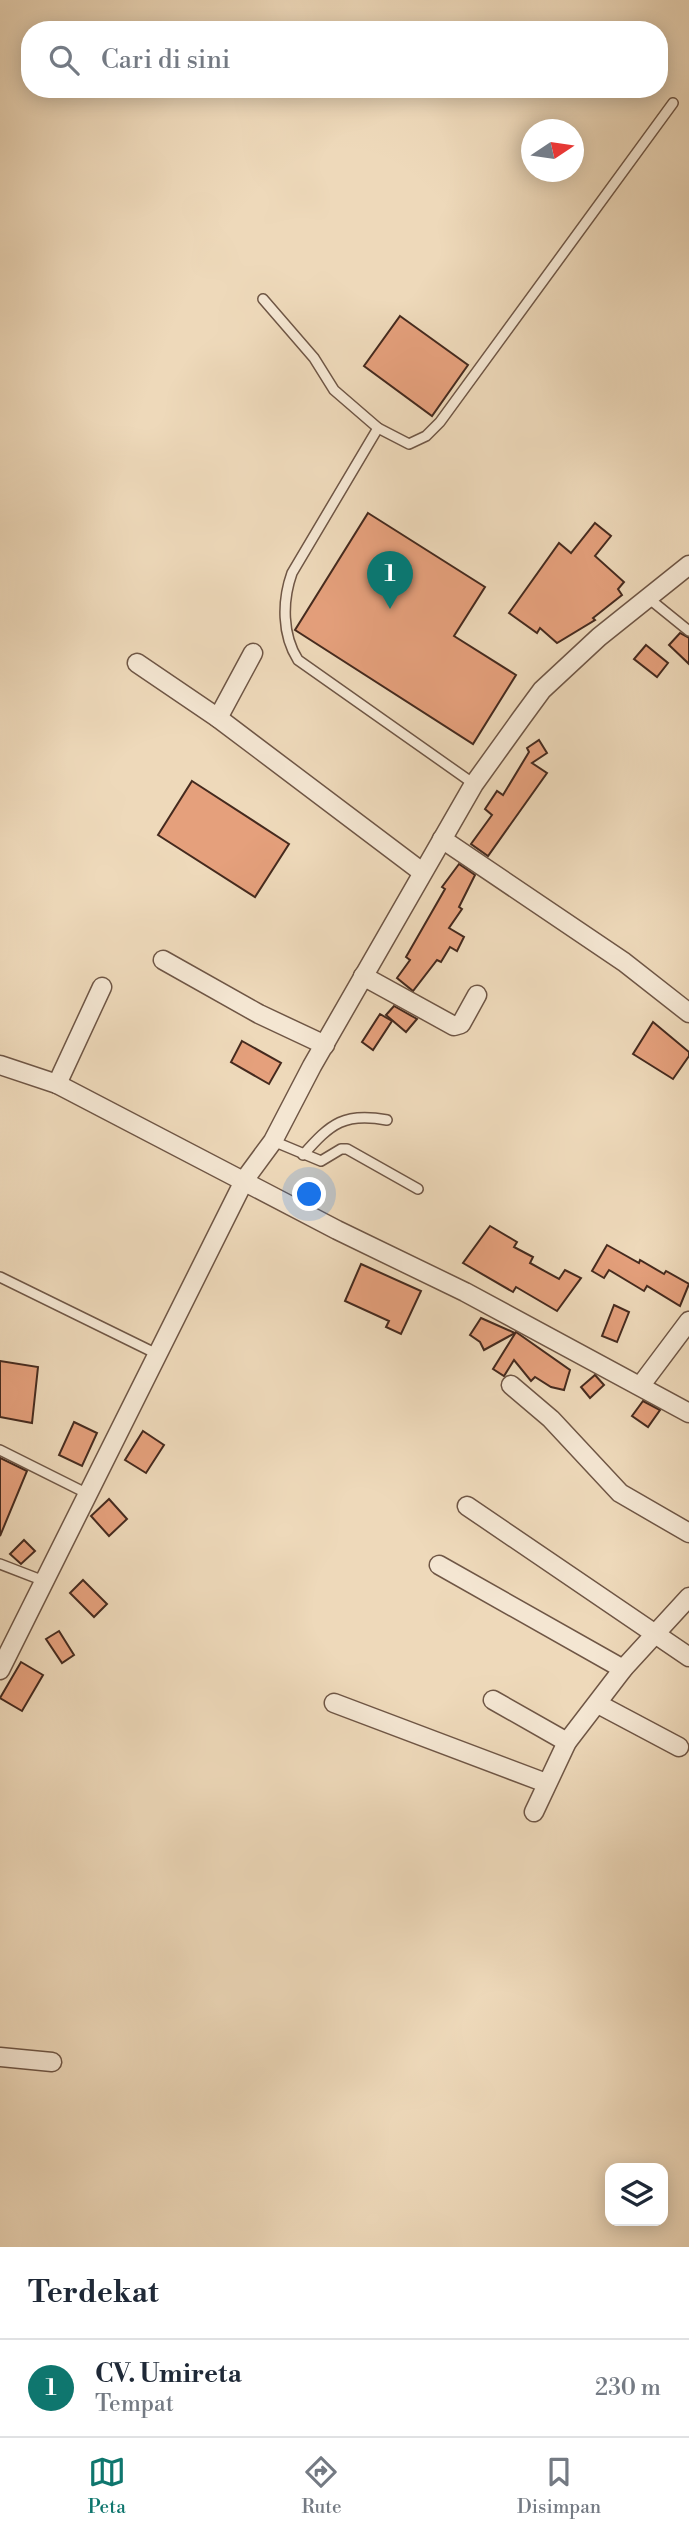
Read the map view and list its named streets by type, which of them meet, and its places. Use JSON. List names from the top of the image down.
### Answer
{
  "north": "right",
  "page": {
    "search": "Cari di sini",
    "pins": "1",
    "heading": "Terdekat",
    "list": [
      {
        "mark": "1",
        "name": "CV. Umireta",
        "note": "Tempat",
        "value": "230 m"
      }
    ],
    "nav": ["Peta", "Rute", "Disimpan"]
  }
}
